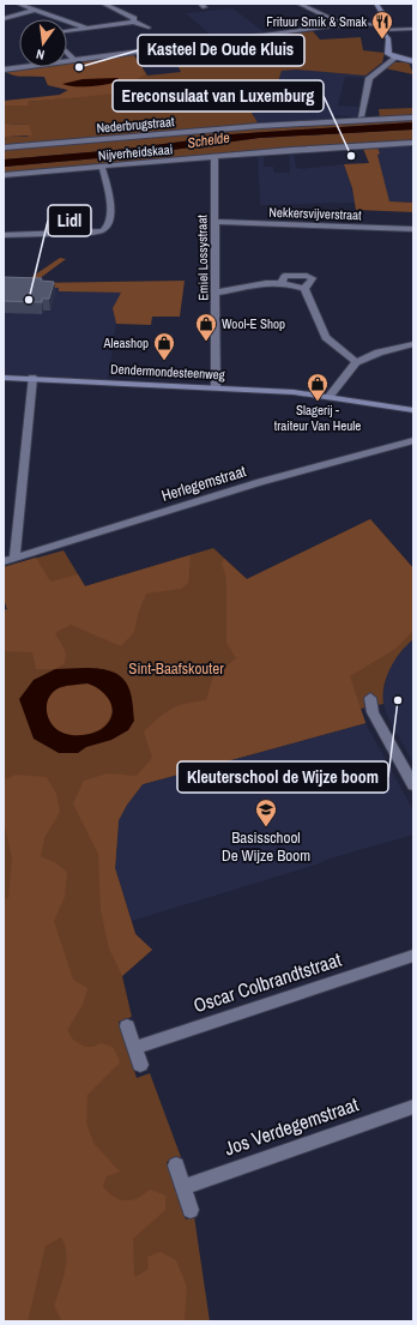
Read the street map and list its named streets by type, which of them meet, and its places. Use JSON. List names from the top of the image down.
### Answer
{
  "streets": {
    "main road": ["Dendermondesteenweg"],
    "street": [
      "Nederbrugstraat",
      "Nijverheidskaai",
      "Nekkersvijverstraat",
      "Emiel Lossystraat",
      "Herlegemstraat",
      "Oscar Colbrandtstraat",
      "Jos Verdegemstraat"
    ]
  },
  "crossings": [
    ["Nijverheidskaai", "Emiel Lossystraat"],
    ["Nekkersvijverstraat", "Emiel Lossystraat"],
    ["Emiel Lossystraat", "Dendermondesteenweg"]
  ],
  "water": ["Schelde"],
  "parks": ["Sint-Baafskouter"],
  "places": {
    "restaurant": ["Frituur Smik & Smak"],
    "other": [
      "Kasteel De Oude Kluis",
      "Ereconsulaat van Luxemburg",
      "Lidl",
      "Kleuterschool de Wijze boom"
    ],
    "shop": ["Wool-E Shop", "Aleashop", "Slagerij - traiteur Van Heule"],
    "school or university": ["Basisschool De Wijze Boom"]
  },
  "north": "bottom"
}
